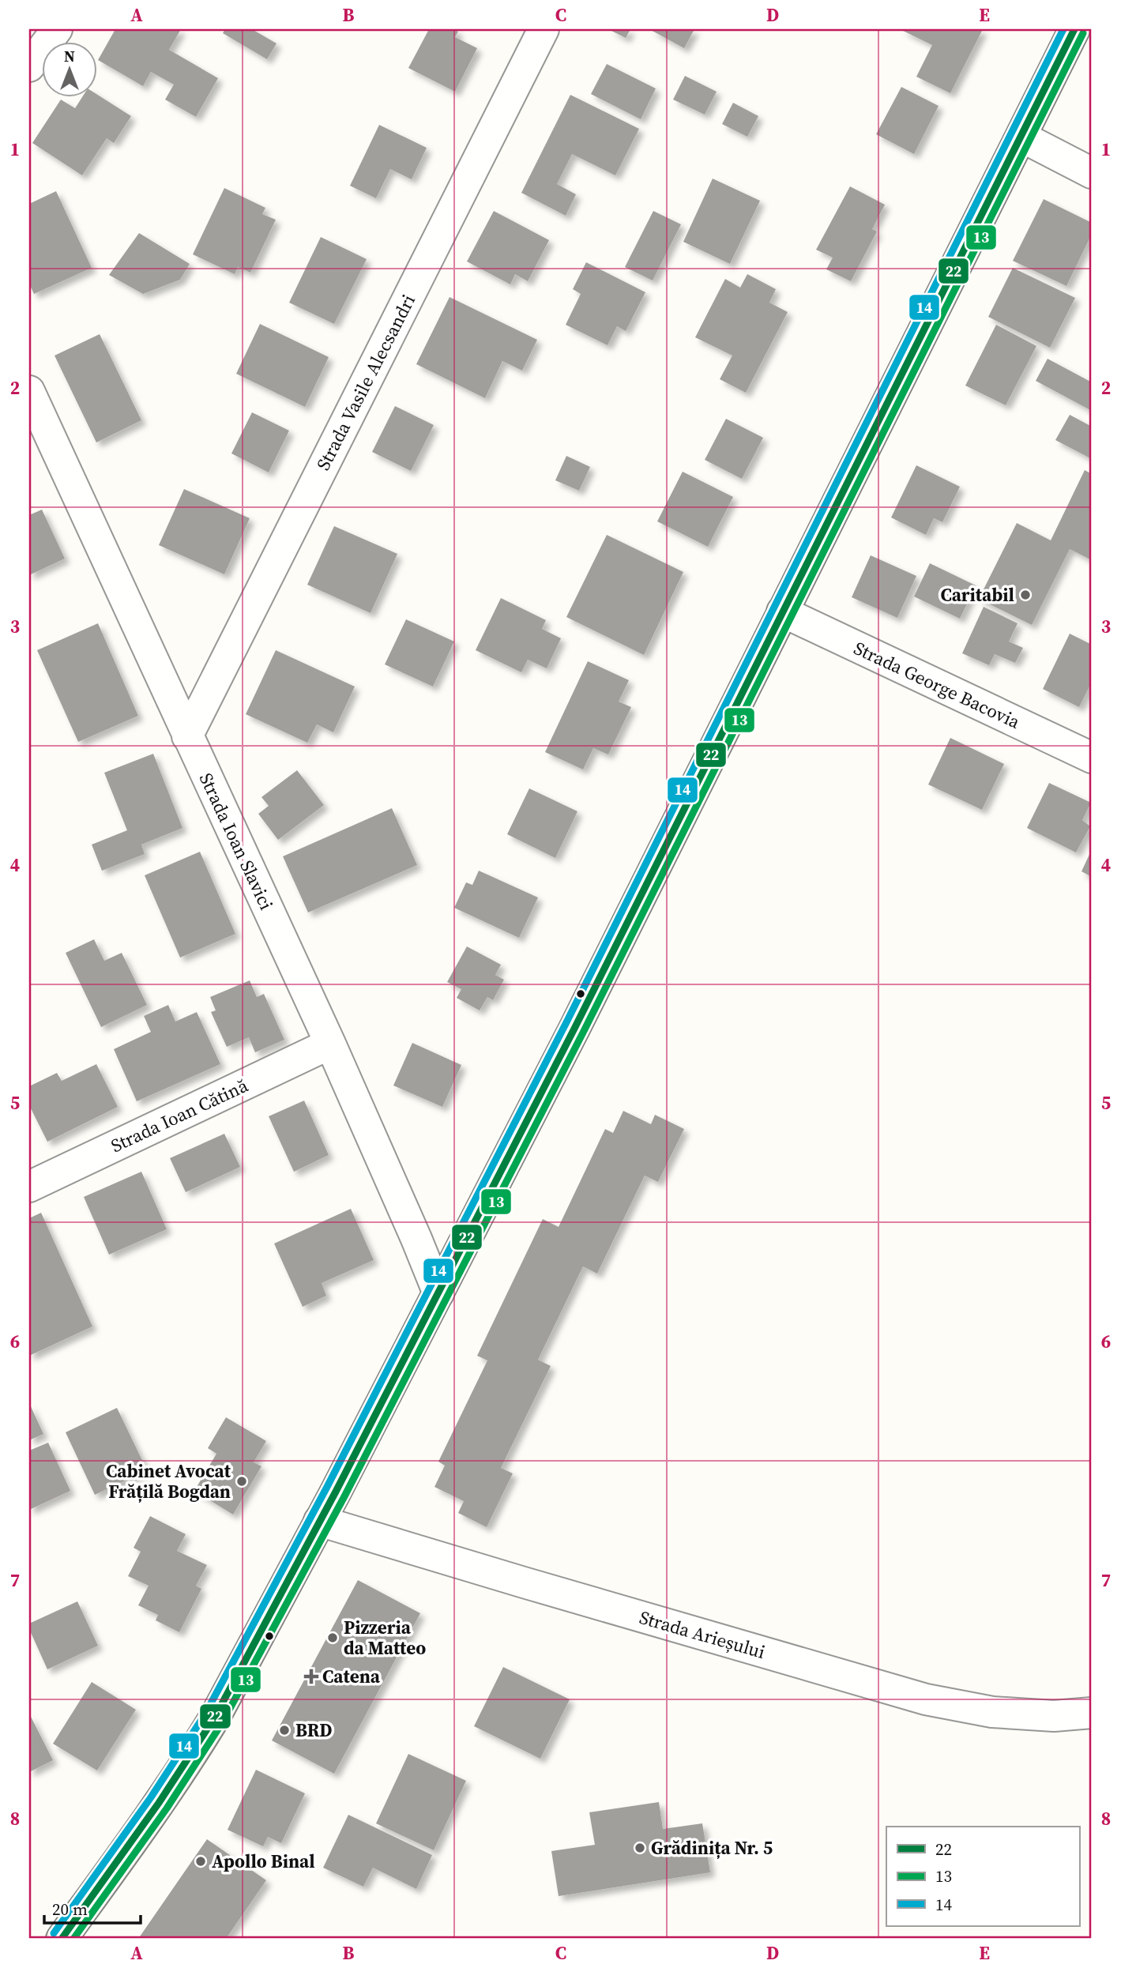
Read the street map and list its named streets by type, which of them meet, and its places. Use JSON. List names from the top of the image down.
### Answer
{
  "streets": {
    "street": [
      "Strada Vasile Alecsandri",
      "Strada George Bacovia",
      "Strada Ioan Slavici",
      "Strada Ioan Cătină",
      "Strada Arieșului"
    ]
  },
  "crossings": [
    ["Strada Vasile Alecsandri", "Strada Ioan Slavici"],
    ["Strada Ioan Slavici", "Strada Ioan Cătină"]
  ],
  "places": {
    "other": [
      "Caritabil",
      "Cabinet Avocat Frățilă Bogdan",
      "Pizzeria da Matteo",
      "BRD",
      "Grădinița Nr. 5",
      "Apollo Binal"
    ],
    "health": ["Catena"]
  },
  "lines": ["transit line 22", "transit line 14", "transit line 13"],
  "legend": ["22", "13", "14"],
  "scale_bar": "20 m",
  "north": "top",
  "grid": {
    "columns": [
      "A",
      "B",
      "C",
      "D",
      "E"
    ],
    "rows": [
      "1",
      "2",
      "3",
      "4",
      "5",
      "6",
      "7",
      "8"
    ]
  }
}
